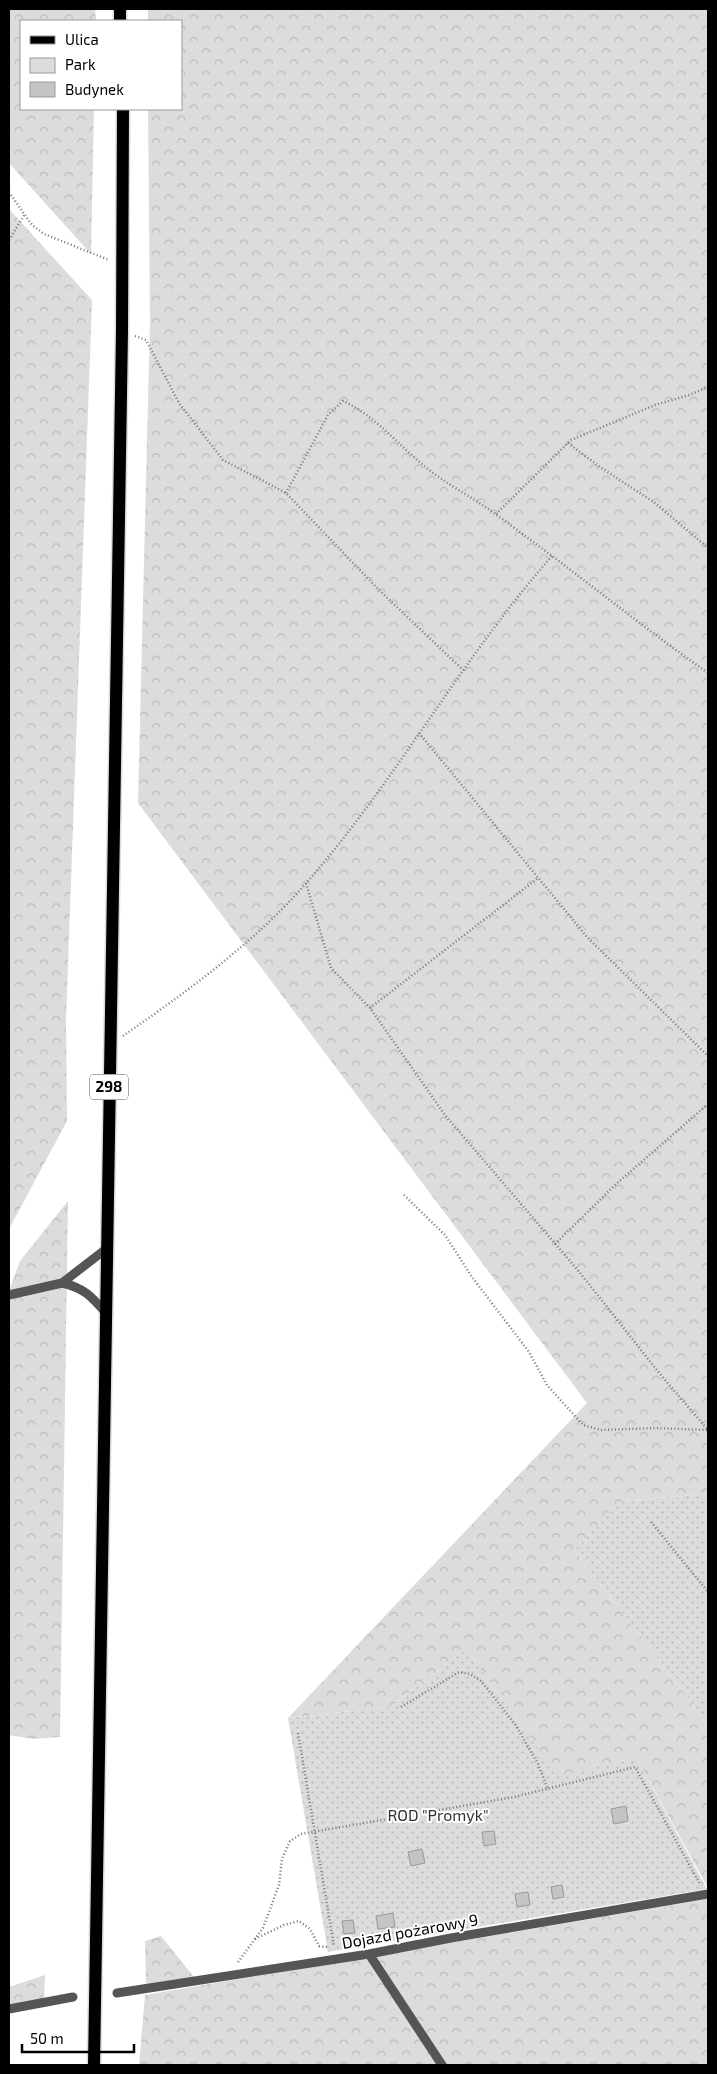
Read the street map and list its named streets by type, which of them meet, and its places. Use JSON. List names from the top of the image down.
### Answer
{
  "streets": {
    "main road": ["298"],
    "lane": ["Dojazd pożarowy 9"]
  },
  "parks": ["ROD \"Promyk\""],
  "legend": ["Ulica", "Park", "Budynek"],
  "scale_bar": "50 m"
}
